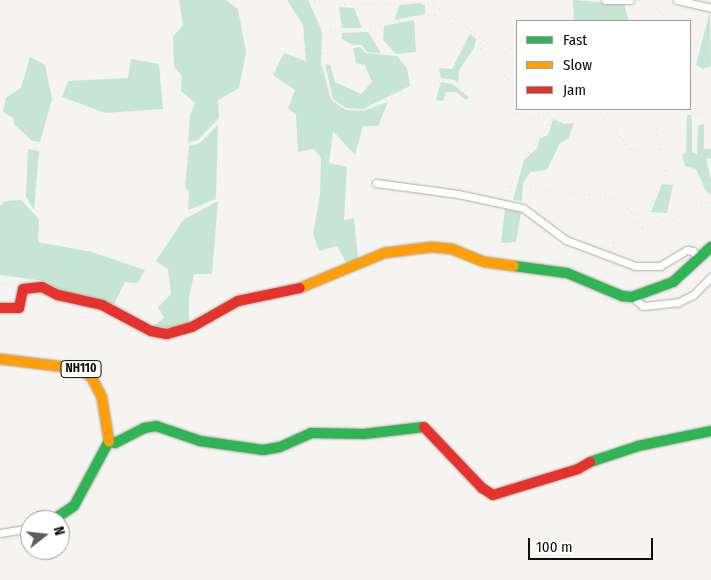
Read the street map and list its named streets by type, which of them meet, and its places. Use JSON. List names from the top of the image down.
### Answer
{
  "streets": {
    "main road": ["NH110"]
  },
  "legend": ["Fast", "Slow", "Jam"],
  "scale_bar": "100 m",
  "north": "right"
}
